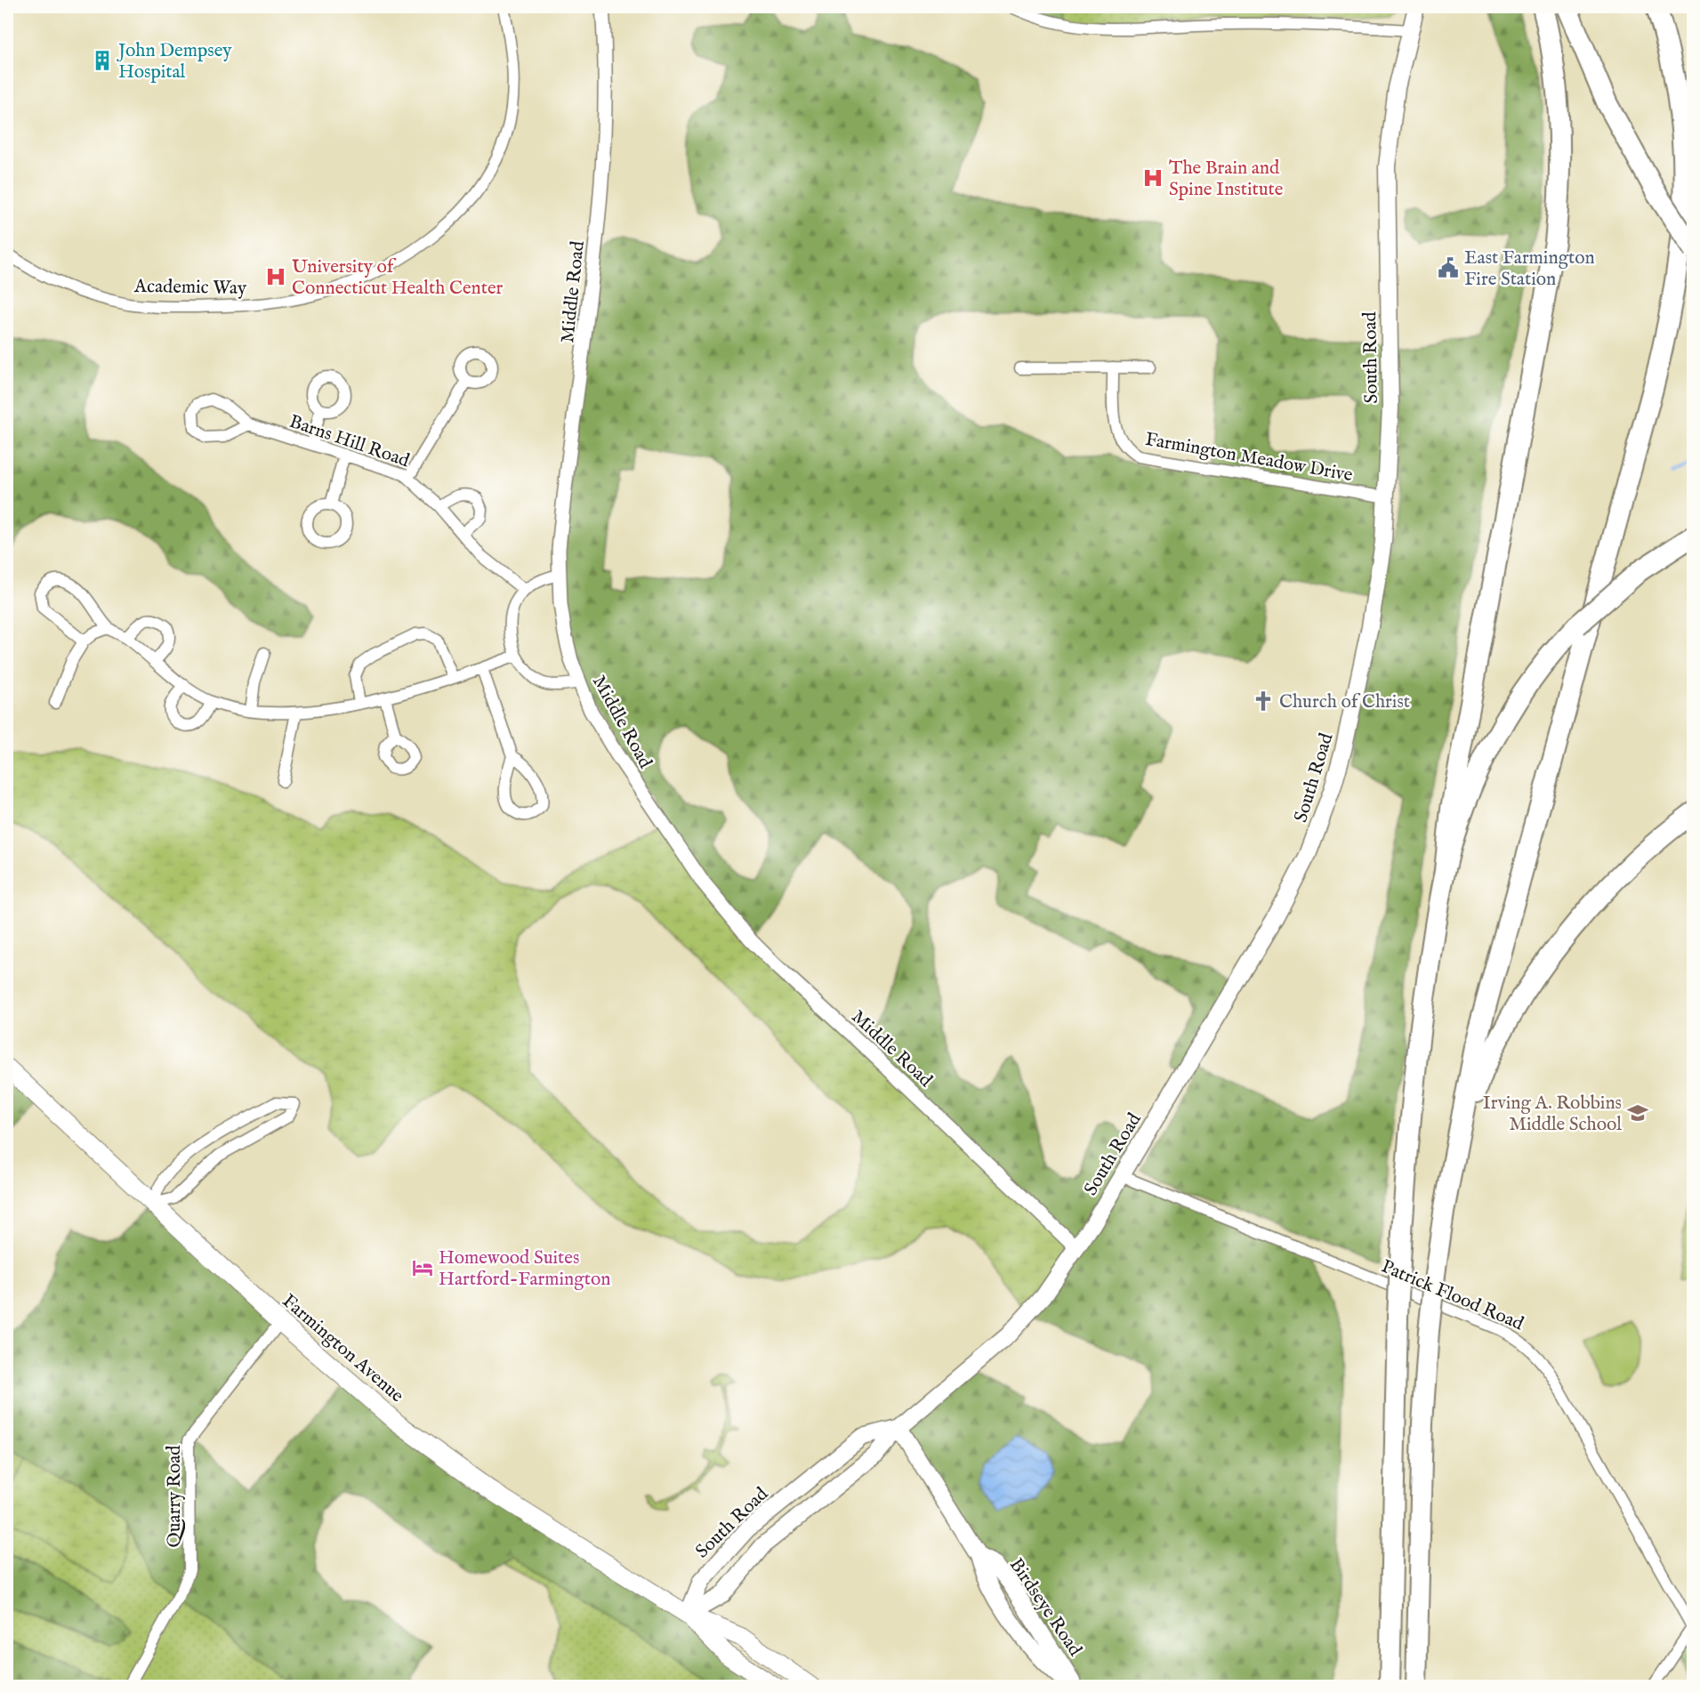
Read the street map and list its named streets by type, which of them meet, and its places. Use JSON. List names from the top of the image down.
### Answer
{
  "streets": {
    "main road": ["South Road", "Farmington Avenue", "Birdseye Road"],
    "street": [
      "Academic Way",
      "Middle Road",
      "Barns Hill Road",
      "Farmington Meadow Drive",
      "Patrick Flood Road",
      "Quarry Road"
    ]
  },
  "crossings": [
    ["Middle Road", "South Road"],
    ["South Road", "Farmington Meadow Drive"],
    ["South Road", "Patrick Flood Road"],
    ["South Road", "Farmington Avenue"],
    ["South Road", "Birdseye Road"],
    ["Farmington Avenue", "Quarry Road"]
  ],
  "places": {
    "building": ["John Dempsey Hospital"],
    "hospital": ["The Brain and Spine Institute", "University of Connecticut Health Center"],
    "public building": ["East Farmington Fire Station"],
    "church": ["Church of Christ"],
    "school or university": ["Irving A. Robbins Middle School"],
    "hotel": ["Homewood Suites Hartford-Farmington"]
  }
}
